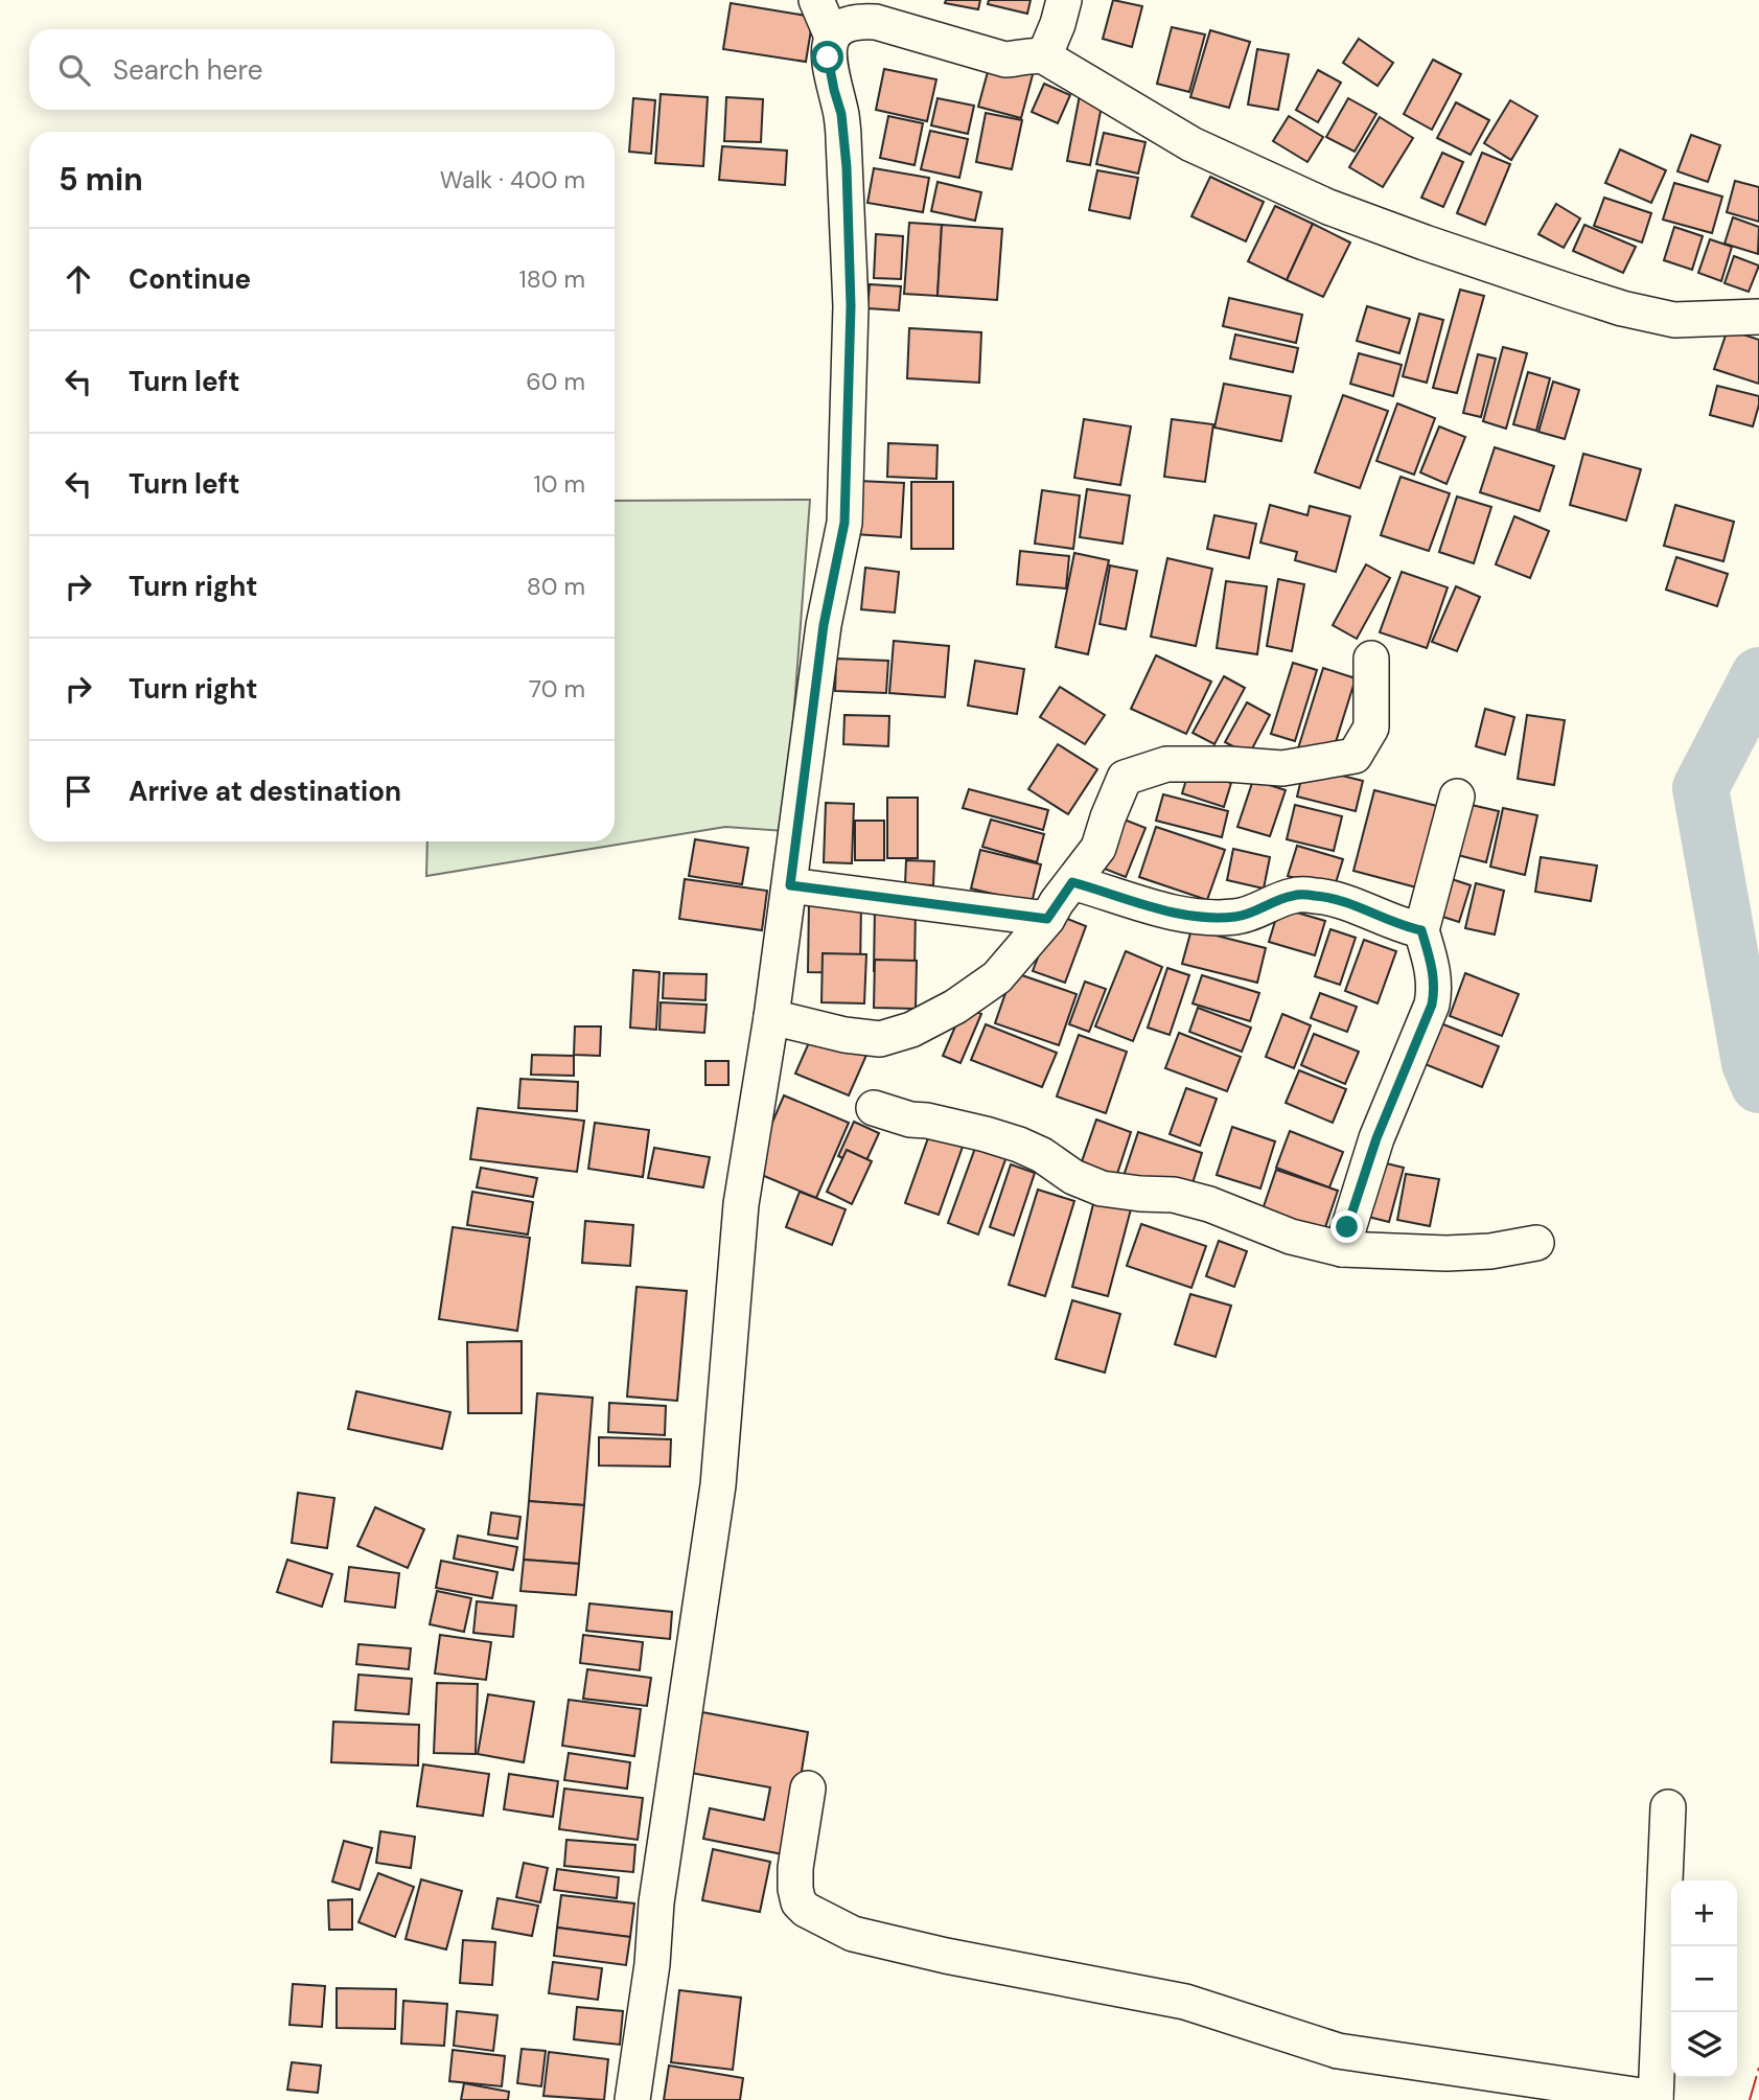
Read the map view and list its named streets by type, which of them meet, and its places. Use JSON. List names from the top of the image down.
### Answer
{
  "page": {
    "search": "Search here",
    "heading": ["5 min", "Walk · 400 m"],
    "list": [
      ["Continue", "180 m"],
      ["Turn left", "60 m"],
      ["Turn left", "10 m"],
      ["Turn right", "80 m"],
      ["Turn right", "70 m"],
      "Arrive at destination"
    ],
    "map_buttons": ["+", "−"]
  }
}
